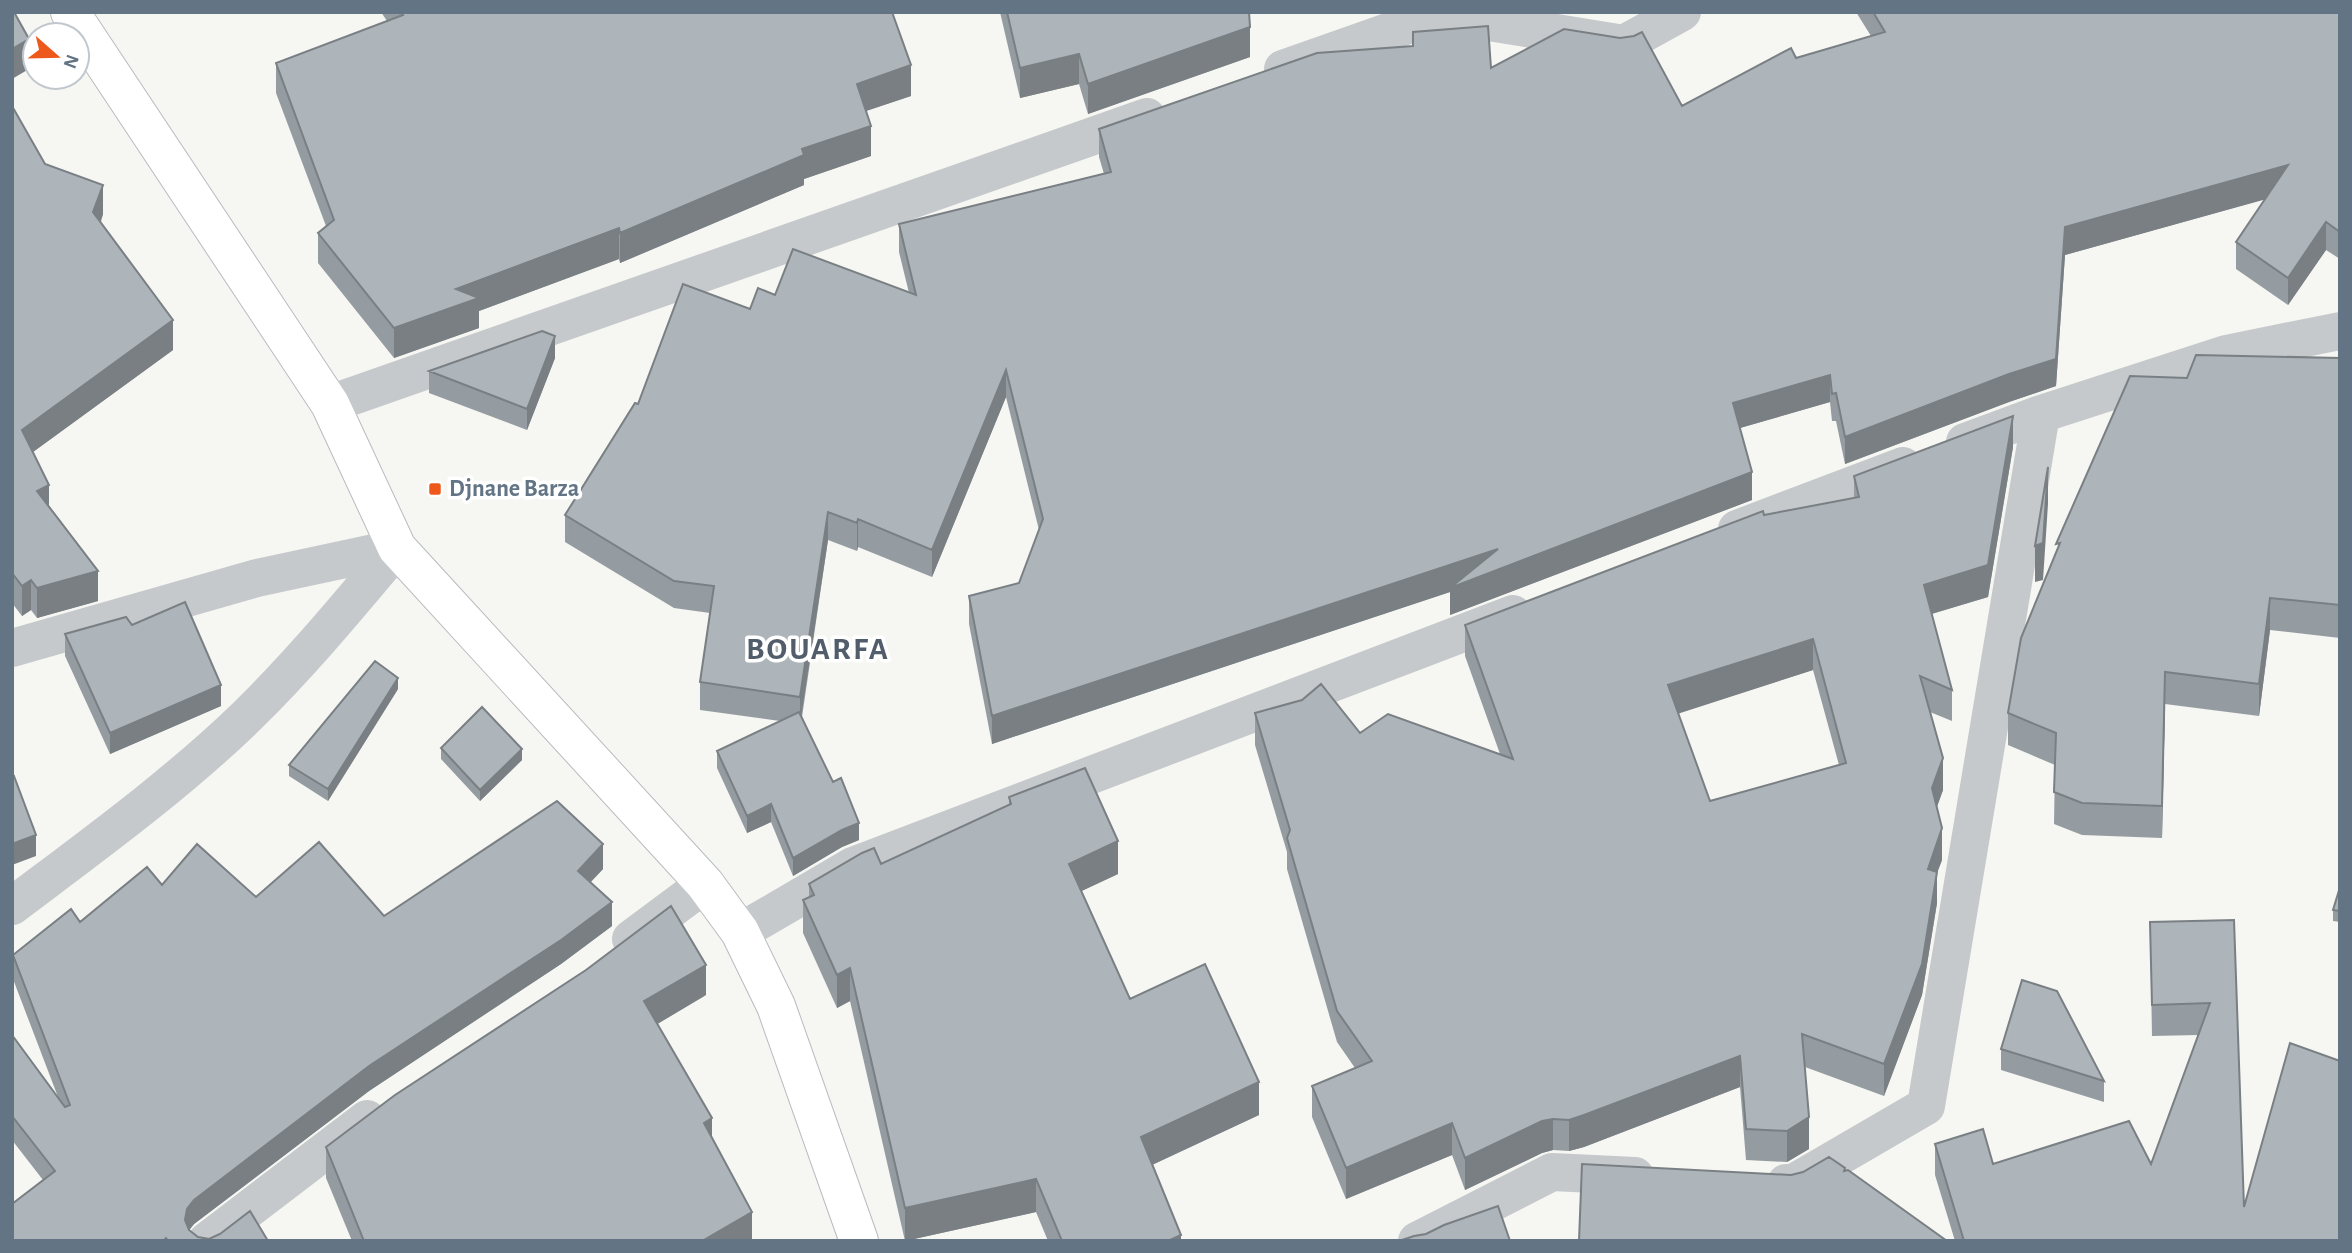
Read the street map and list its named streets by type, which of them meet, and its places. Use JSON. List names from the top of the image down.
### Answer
{
  "districts": ["BOUARFA"],
  "places": {
    "transit": ["Djnane Barza"]
  },
  "north": "right"
}
